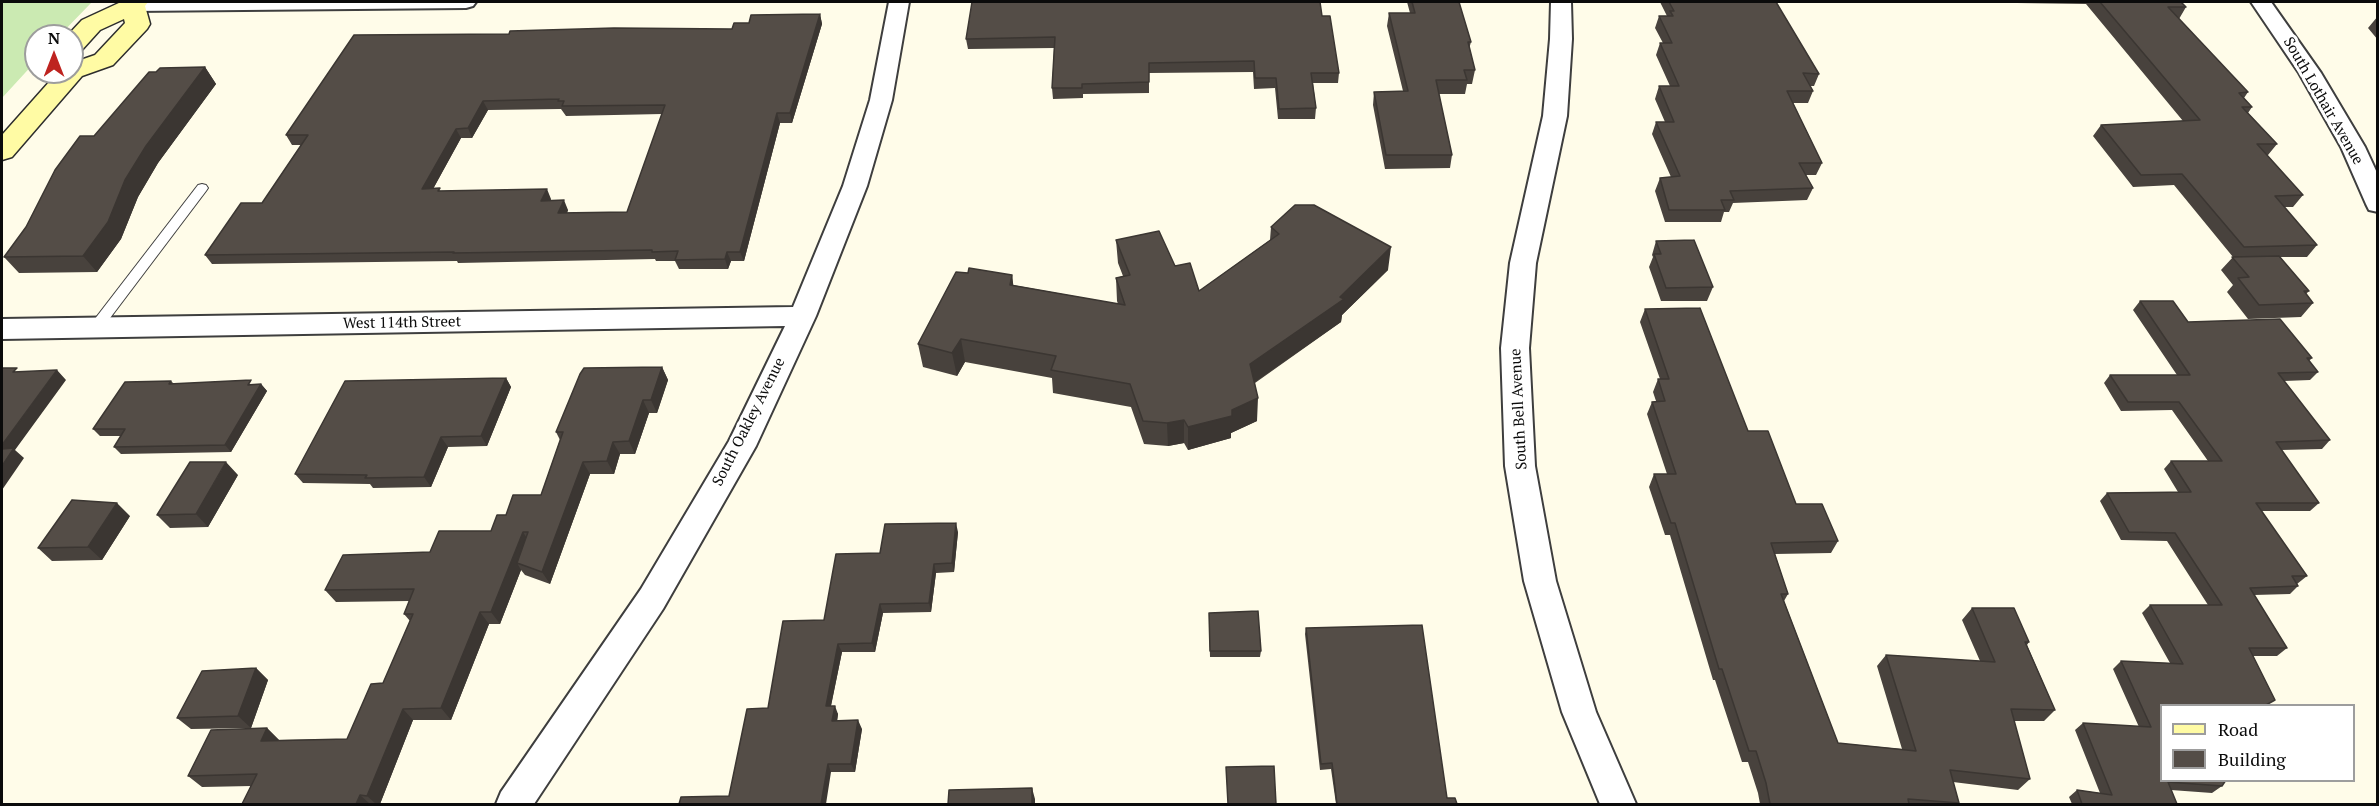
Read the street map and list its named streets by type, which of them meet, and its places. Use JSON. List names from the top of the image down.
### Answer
{
  "streets": {
    "street": [
      "South Lothair Avenue",
      "West 114th Street",
      "South Bell Avenue",
      "South Oakley Avenue"
    ]
  },
  "crossings": [
    ["West 114th Street", "South Oakley Avenue"]
  ],
  "legend": ["Road", "Building"],
  "north": "top"
}
